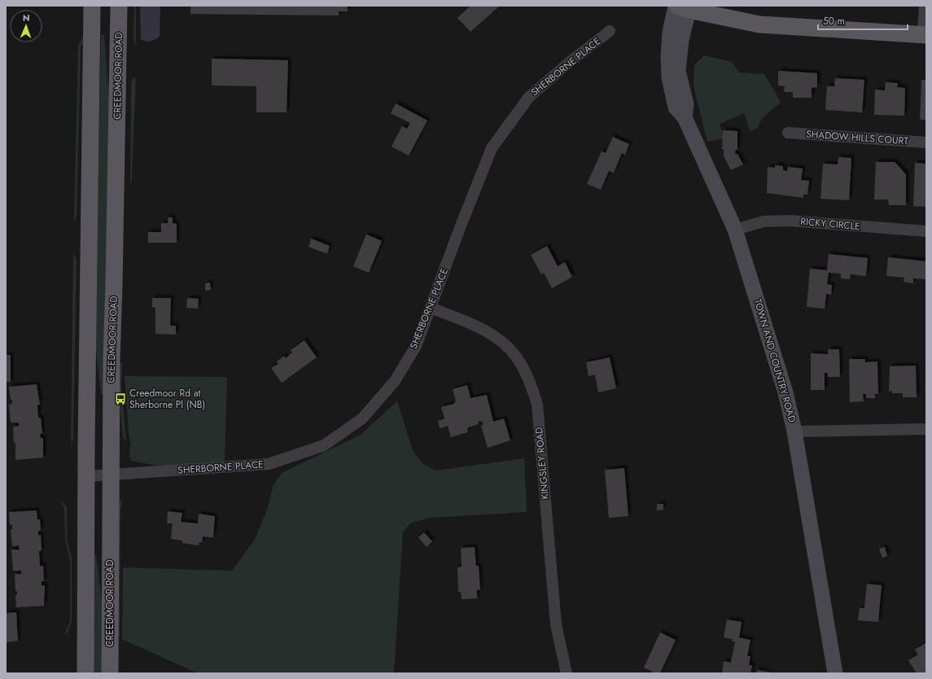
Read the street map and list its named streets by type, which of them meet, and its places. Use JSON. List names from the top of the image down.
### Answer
{
  "streets": {
    "main road": ["CREEDMOOR ROAD"],
    "street": [
      "SHERBORNE PLACE",
      "SHADOW HILLS COURT",
      "RICKY CIRCLE",
      "TOWN AND COUNTRY ROAD",
      "KINGSLEY ROAD"
    ]
  },
  "crossings": [
    ["SHERBORNE PLACE", "CREEDMOOR ROAD"],
    ["SHERBORNE PLACE", "KINGSLEY ROAD"],
    ["RICKY CIRCLE", "TOWN AND COUNTRY ROAD"]
  ],
  "places": {
    "bus stop": ["Creedmoor Rd at Sherborne Pl (NB)"]
  },
  "scale_bar": "50 m",
  "north": "top"
}
